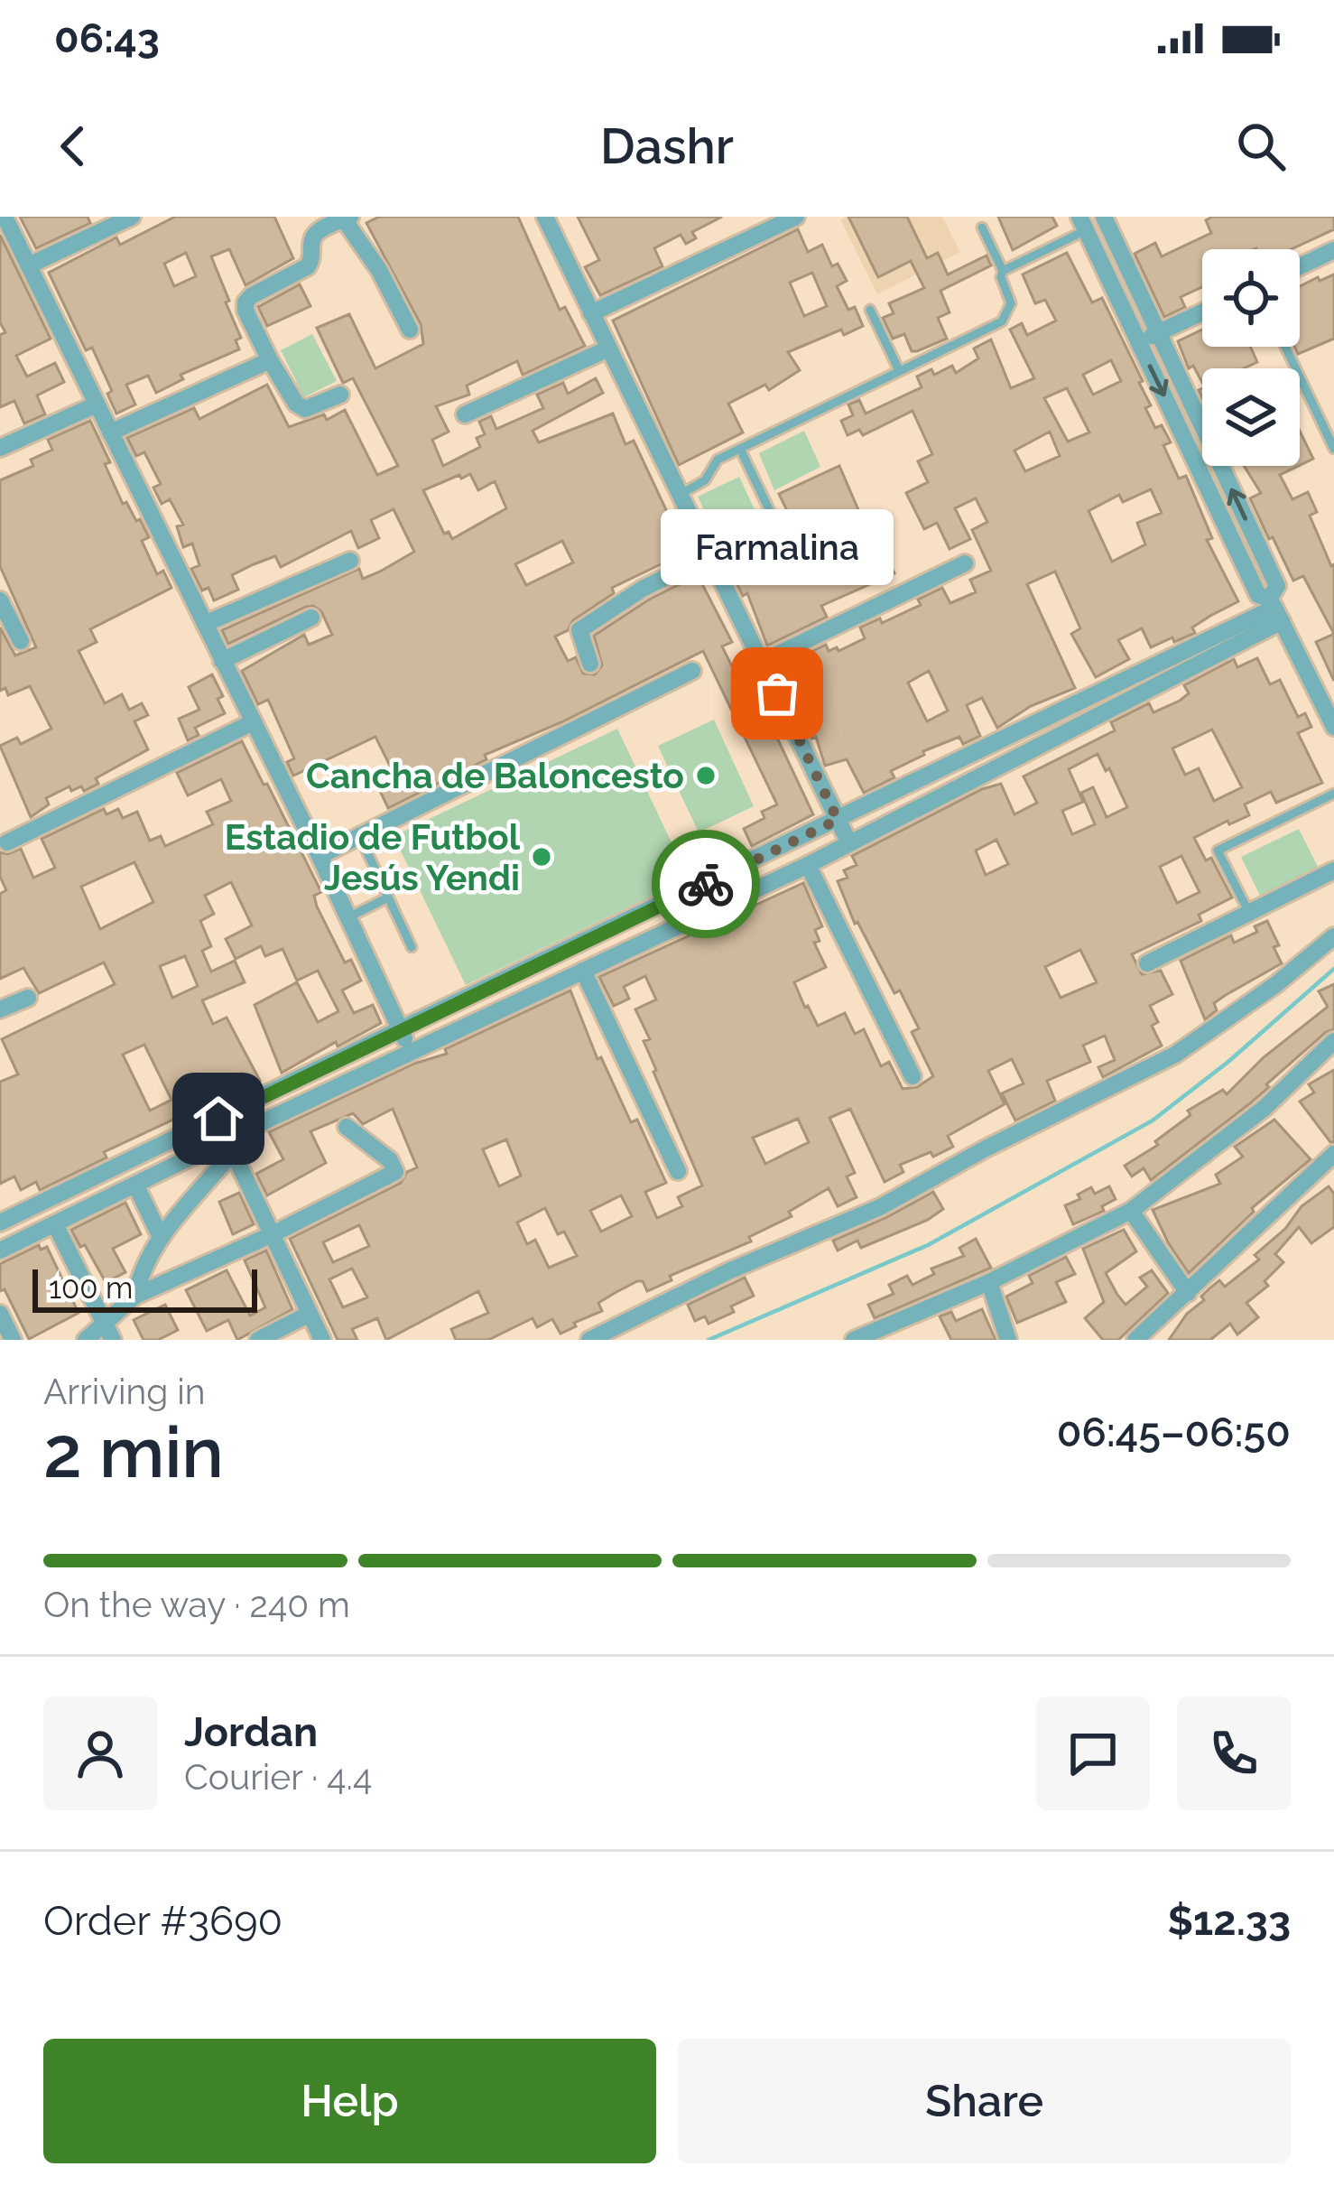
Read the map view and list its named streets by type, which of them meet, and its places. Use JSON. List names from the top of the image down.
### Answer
{
  "places": ["Farmalina", "Cancha de Baloncesto", "Estadio de Futbol Jesús Yendi"],
  "scale_bar": "100 m",
  "page": {
    "status": "06:43",
    "header": "Dashr",
    "bubble": "Farmalina",
    "scale": "100 m",
    "heading": ["2 min", "Arriving in", "06:45–06:50"],
    "panel": [
      "Jordan",
      "Courier · 4.4",
      "Order #3690",
      "$12.33"
    ],
    "bar": "On the way · 240 m",
    "buttons": ["Help", "Share"]
  }
}
